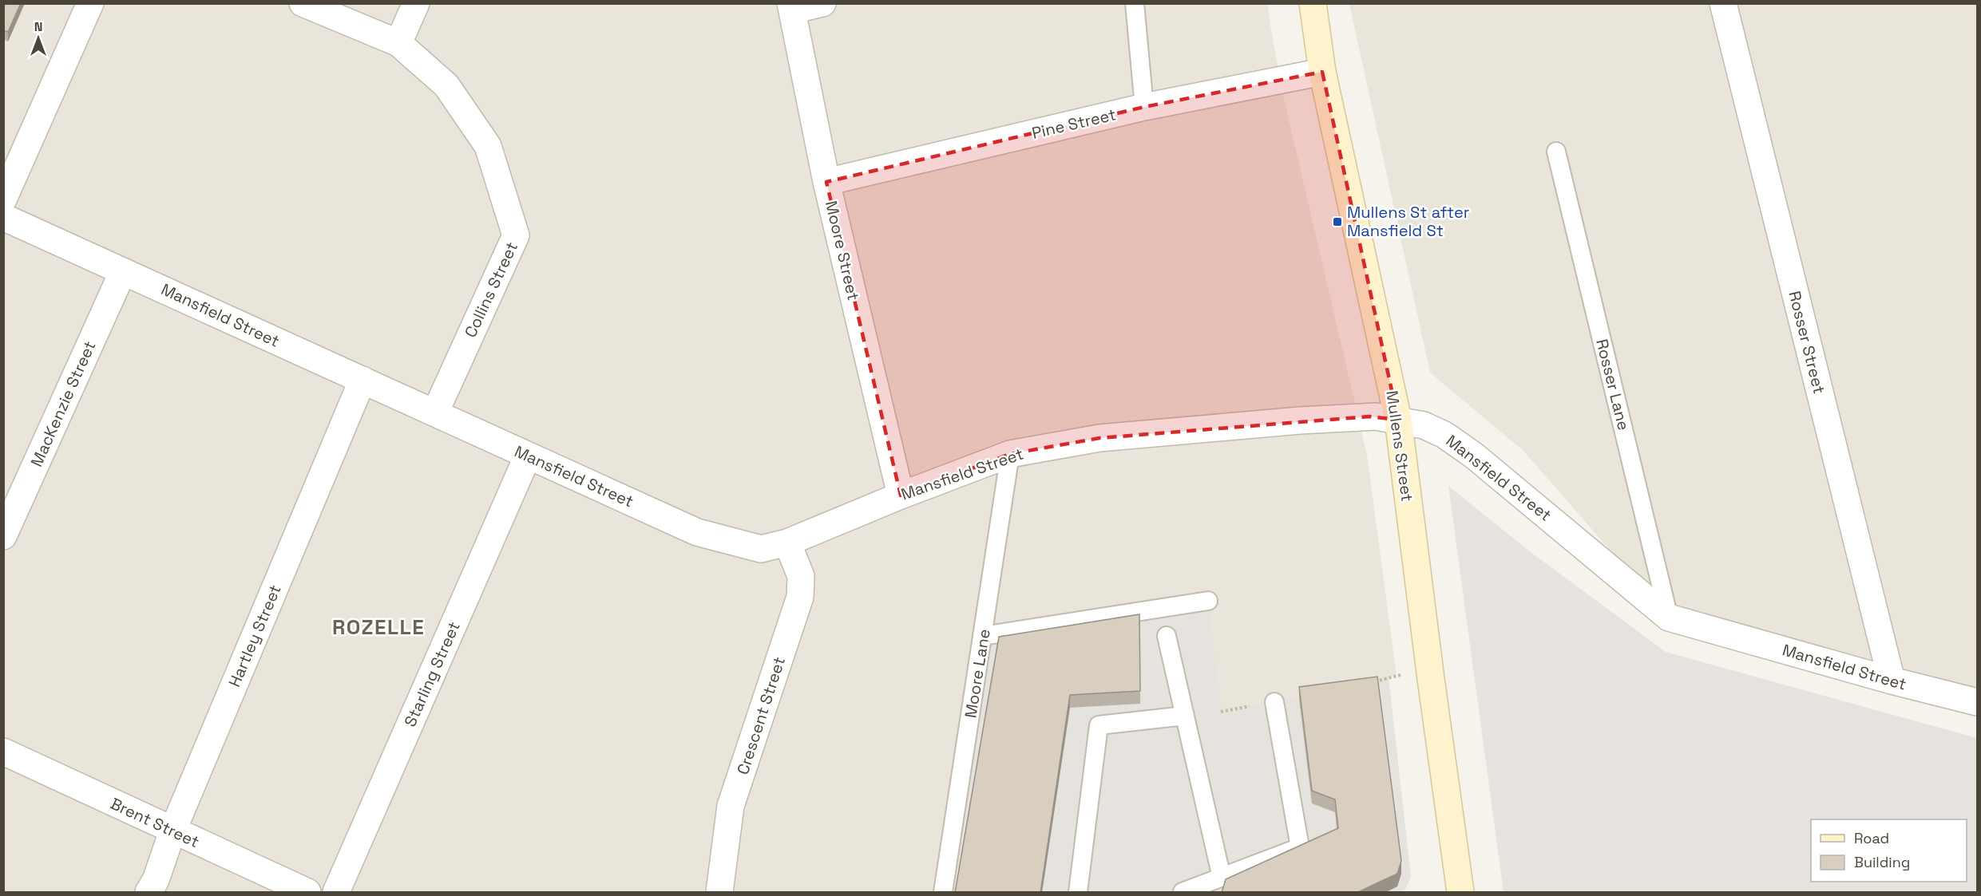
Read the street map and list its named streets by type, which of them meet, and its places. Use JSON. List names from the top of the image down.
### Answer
{
  "streets": {
    "street": [
      "Pine Street",
      "Moore Street",
      "Collins Street",
      "Mansfield Street",
      "Rosser Street",
      "MacKenzie Street",
      "Mullens Street",
      "Hartley Street",
      "Starling Street",
      "Crescent Street",
      "Brent Street"
    ],
    "lane": ["Rosser Lane", "Moore Lane"]
  },
  "crossings": [
    ["Pine Street", "Moore Street"],
    ["Pine Street", "Mullens Street"],
    ["Moore Street", "Mansfield Street"],
    ["Collins Street", "Mansfield Street"],
    ["Mansfield Street", "Rosser Street"],
    ["Mansfield Street", "Rosser Lane"],
    ["Mansfield Street", "MacKenzie Street"],
    ["Mansfield Street", "Mullens Street"],
    ["Mansfield Street", "Hartley Street"],
    ["Mansfield Street", "Moore Lane"],
    ["Mansfield Street", "Starling Street"],
    ["Mansfield Street", "Crescent Street"],
    ["Hartley Street", "Brent Street"]
  ],
  "districts": ["ROZELLE"],
  "places": {
    "transit": ["Mullens St after Mansfield St"]
  },
  "legend": ["Road", "Building"],
  "north": "top"
}
